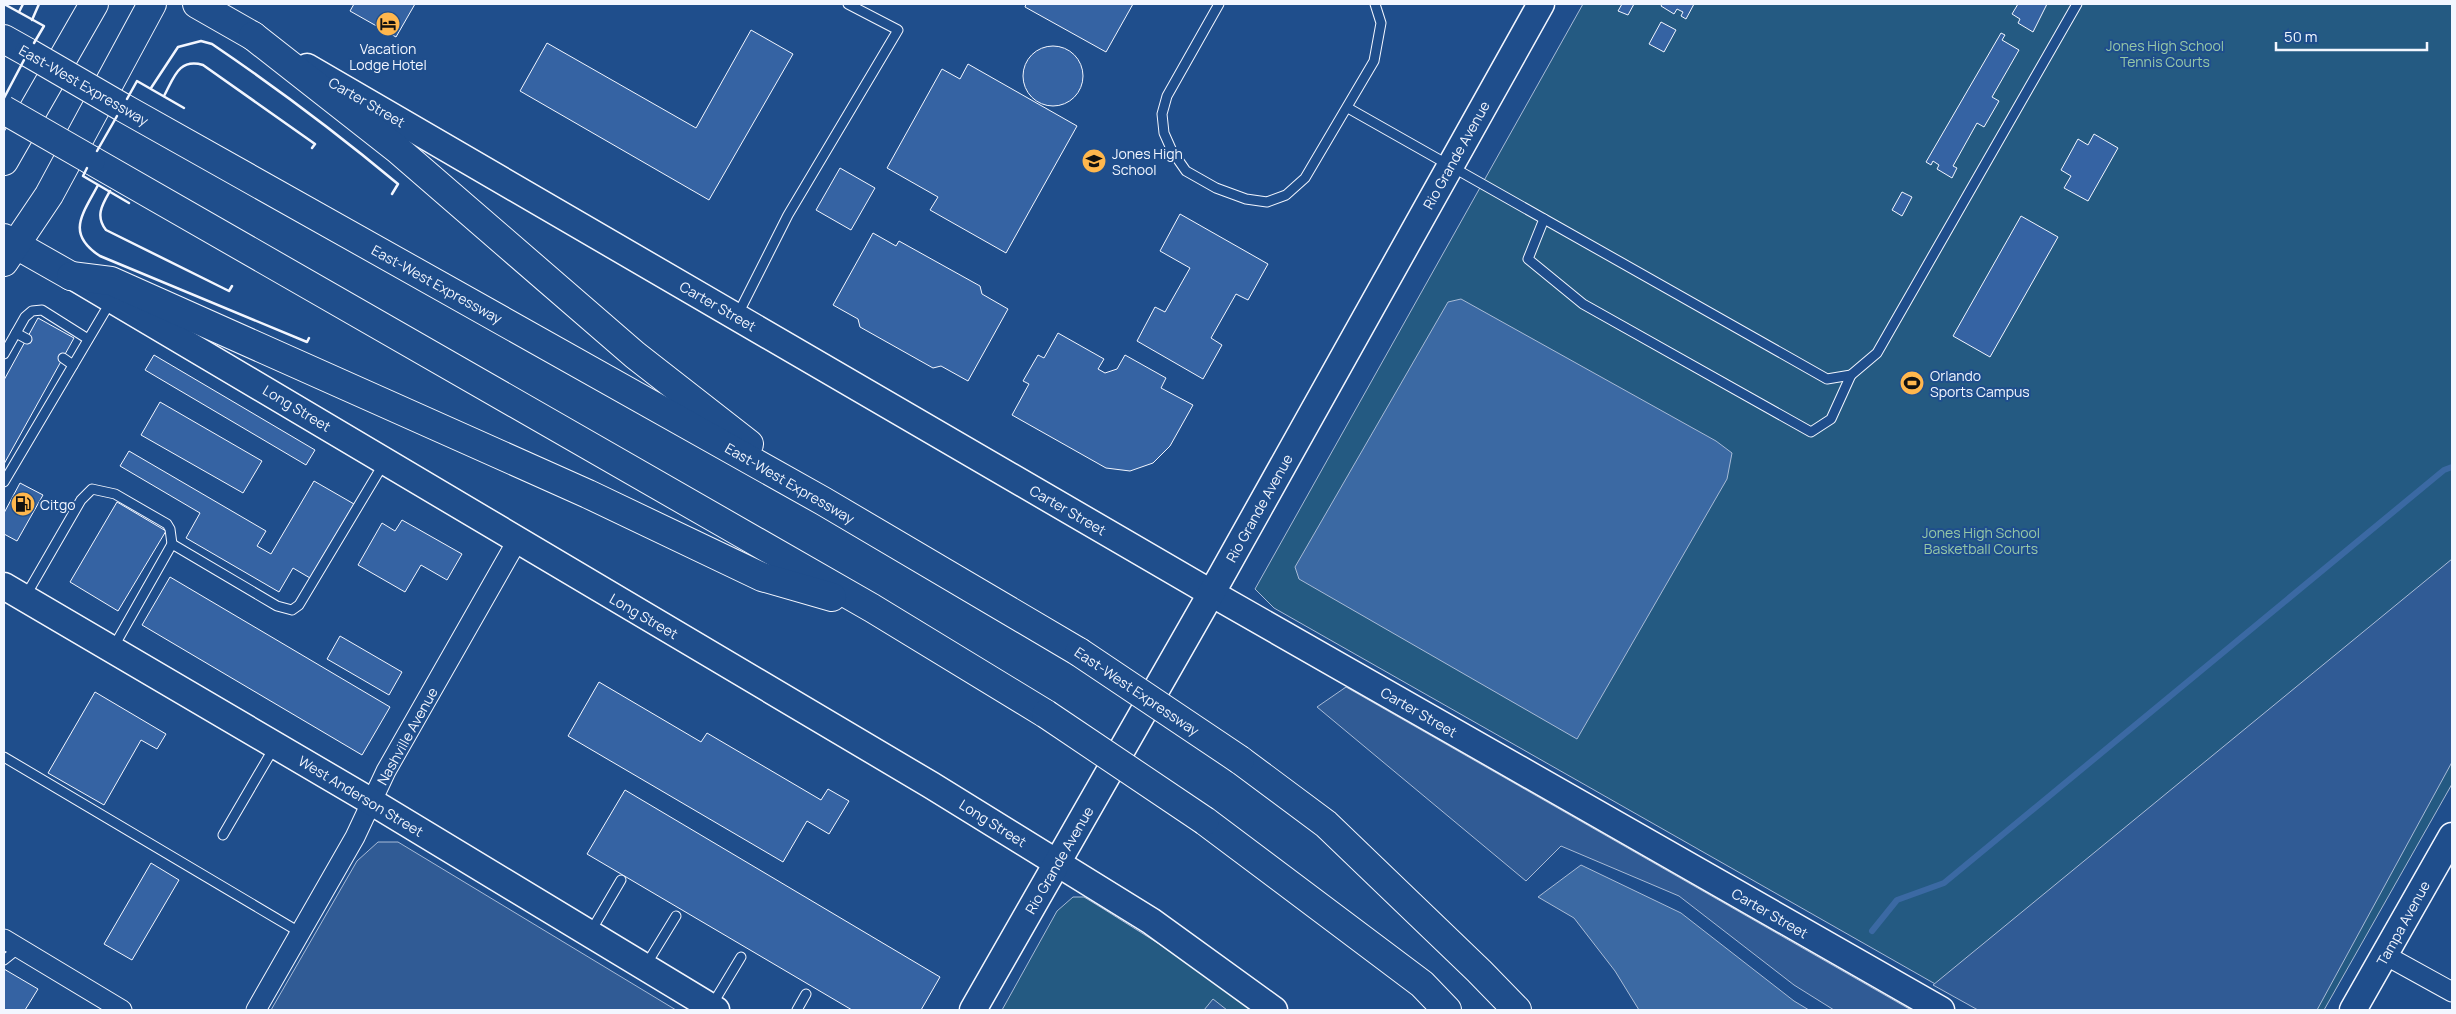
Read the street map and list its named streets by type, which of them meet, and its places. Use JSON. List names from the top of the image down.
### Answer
{
  "streets": {
    "main road": ["East-West Expressway", "Carter Street", "Long Street"],
    "street": [
      "Rio Grande Avenue",
      "Nashville Avenue",
      "West Anderson Street",
      "Tampa Avenue"
    ]
  },
  "crossings": [
    ["Carter Street", "Rio Grande Avenue"],
    ["Rio Grande Avenue", "Long Street"],
    ["Long Street", "Nashville Avenue"],
    ["Nashville Avenue", "West Anderson Street"]
  ],
  "parks": ["Jones High School Tennis Courts", "Jones High School Basketball Courts"],
  "places": {
    "hotel": ["Vacation Lodge Hotel"],
    "school or university": ["Jones High School"],
    "sports": ["Orlando Sports Campus"],
    "fuel station": ["Citgo"]
  },
  "scale_bar": "50 m"
}
